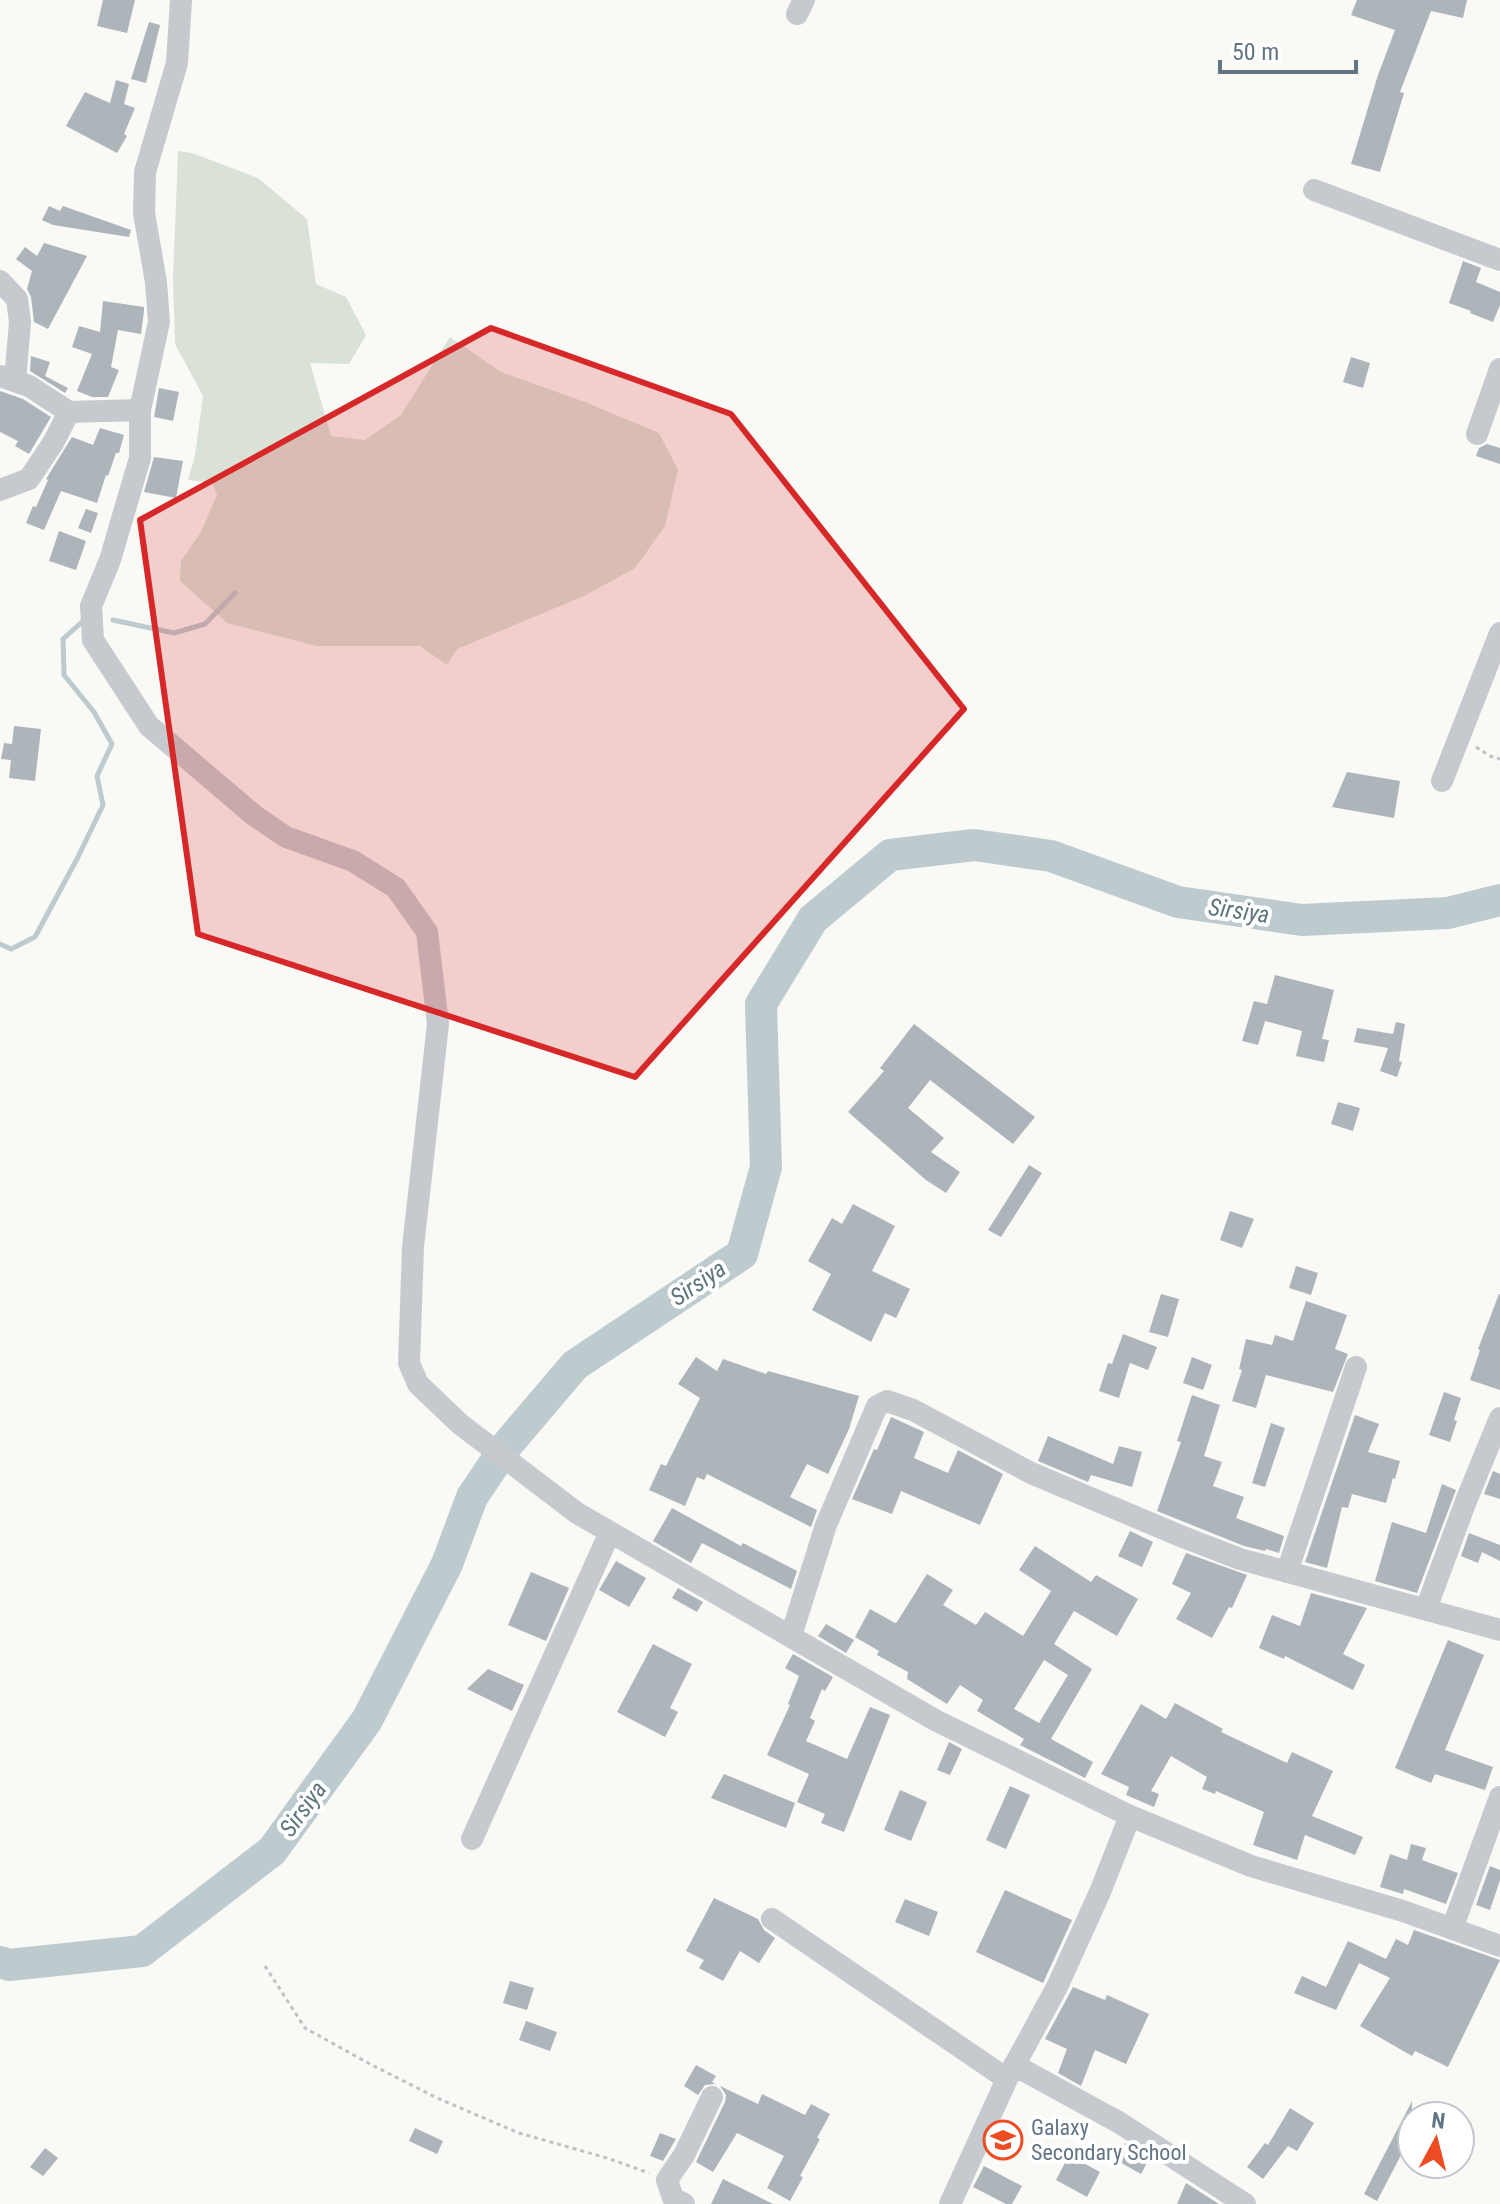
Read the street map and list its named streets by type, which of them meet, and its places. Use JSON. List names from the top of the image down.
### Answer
{
  "water": ["Sirsiya"],
  "places": {
    "school or university": ["Galaxy Secondary School"]
  },
  "scale_bar": "50 m",
  "north": "top"
}
